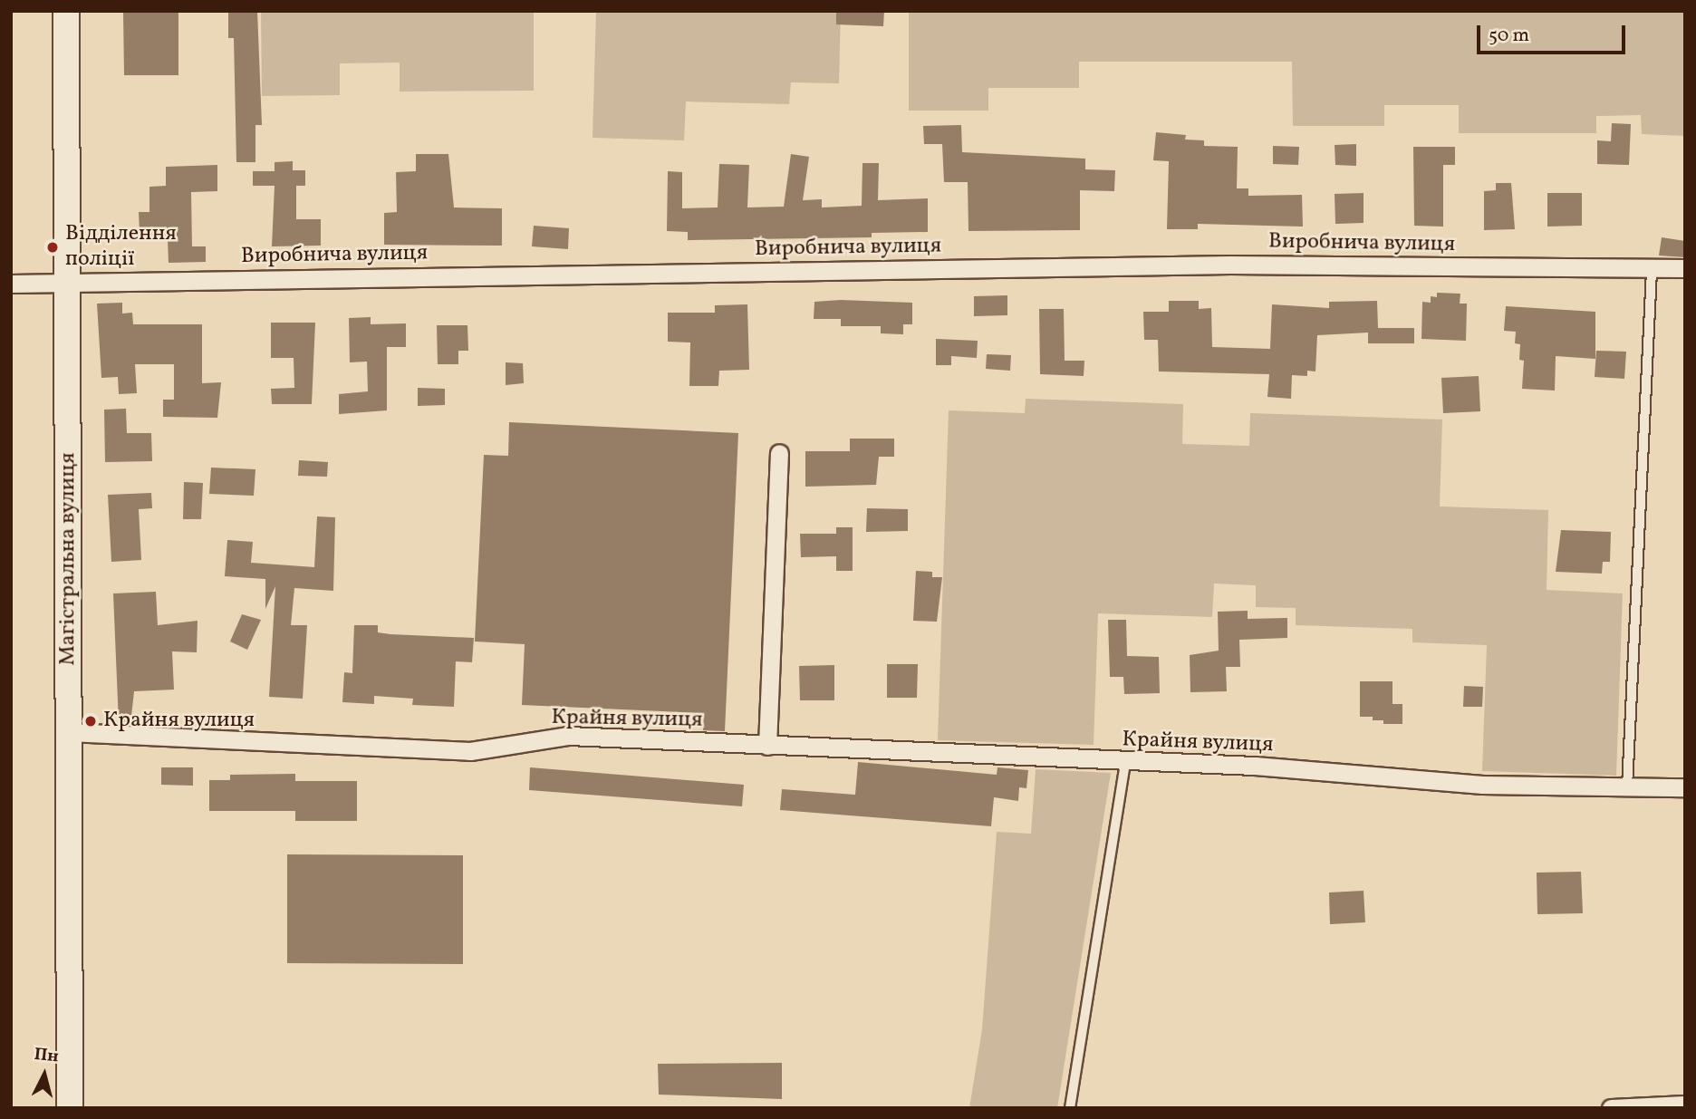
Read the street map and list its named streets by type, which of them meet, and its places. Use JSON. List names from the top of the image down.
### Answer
{
  "streets": {
    "street": ["Виробнича вулиця", "Магістральна вулиця", "Крайня вулиця"]
  },
  "crossings": [
    ["Виробнича вулиця", "Магістральна вулиця"],
    ["Магістральна вулиця", "Крайня вулиця"]
  ],
  "places": ["Відділення поліції", "Крайня вулиця"],
  "scale_bar": "50 m",
  "north": "top"
}
